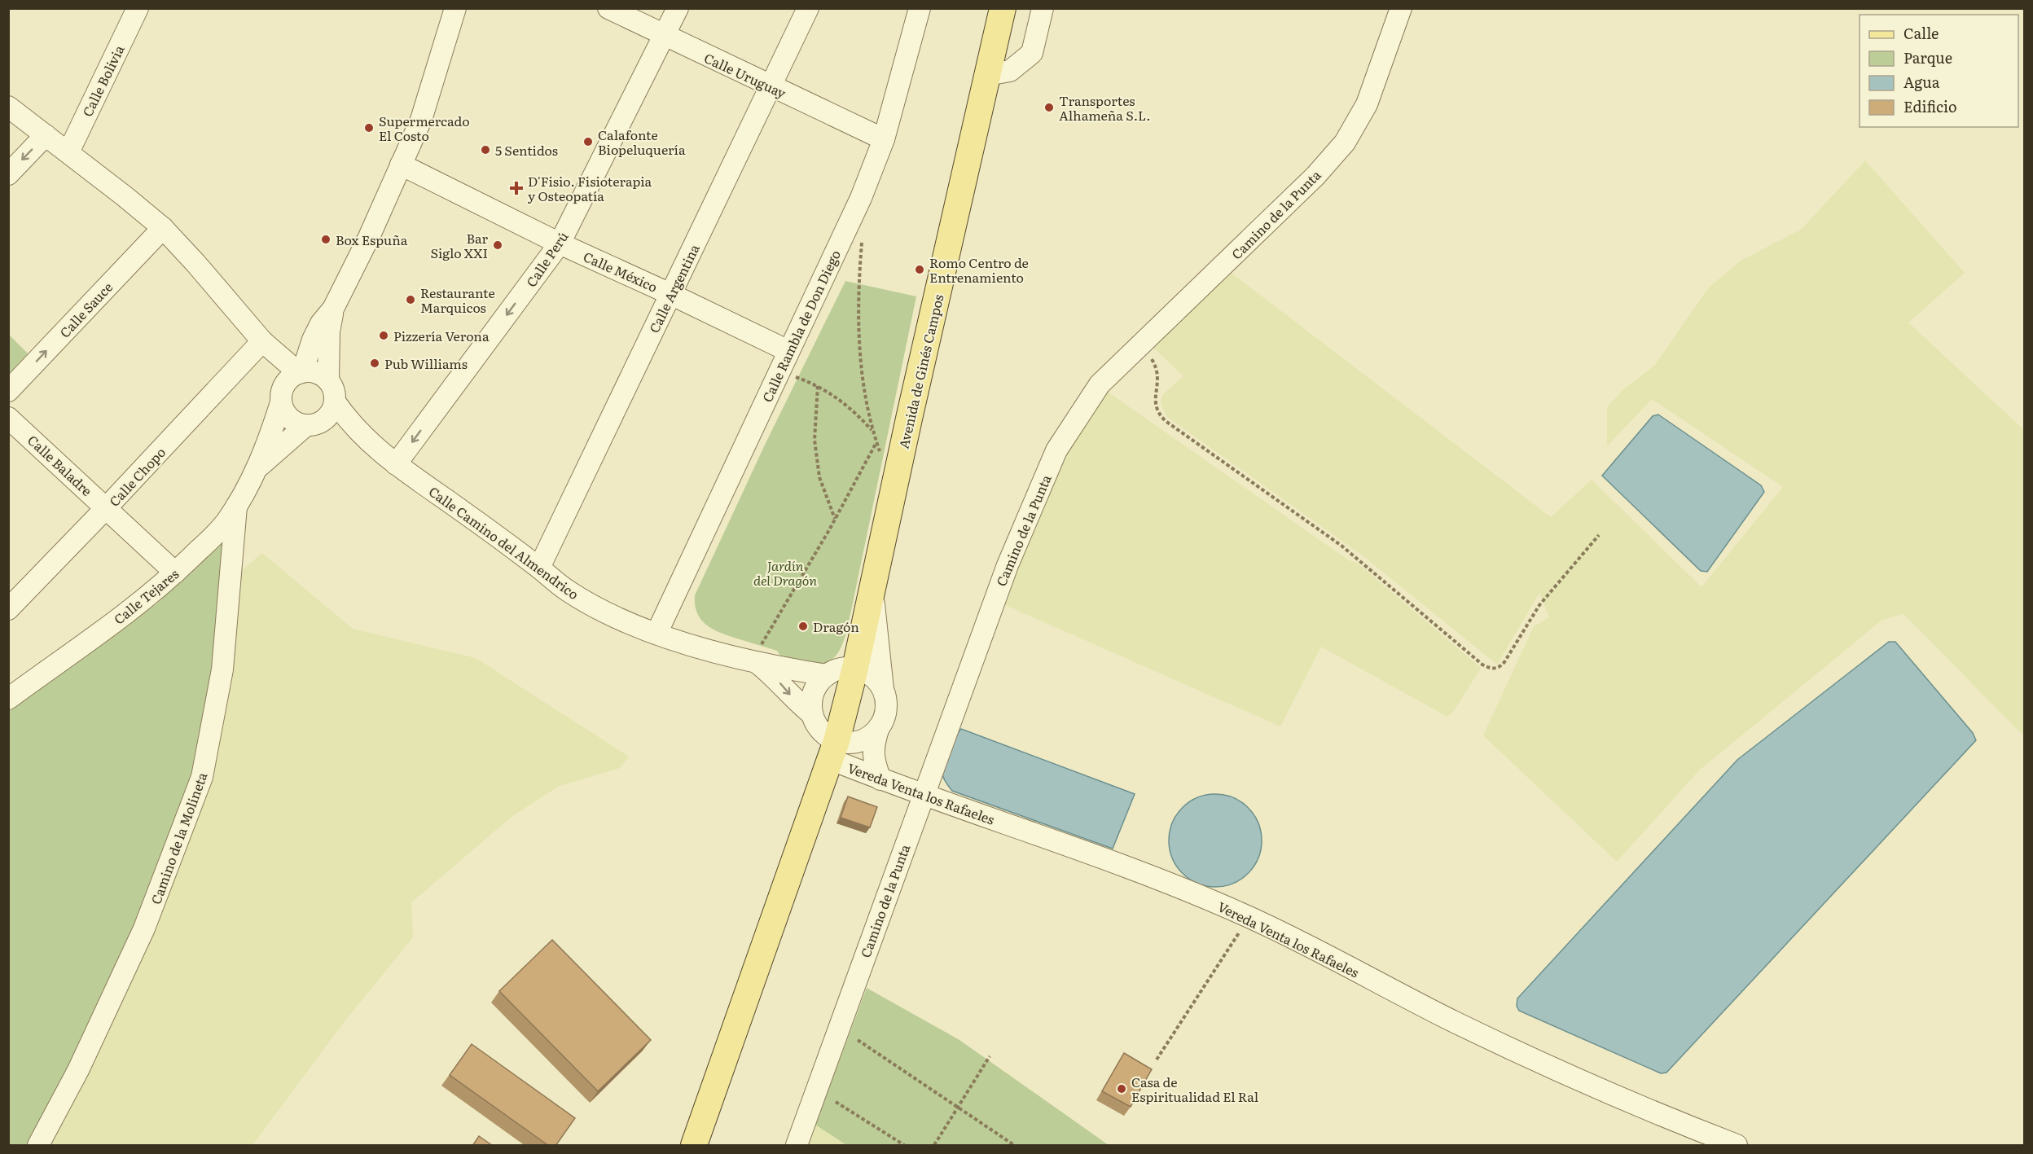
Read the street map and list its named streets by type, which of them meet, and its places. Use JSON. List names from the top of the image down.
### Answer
{
  "streets": {
    "main road": ["Avenida de Ginés Campos"],
    "street": [
      "Calle Uruguay",
      "Calle Bolivia",
      "Camino de la Punta",
      "Calle Perú",
      "Calle México",
      "Calle Argentina",
      "Calle Sauce",
      "Calle Rambla de Don Diego",
      "Calle Baladre",
      "Calle Chopo",
      "Calle Camino del Almendrico",
      "Calle Tejares",
      "Vereda Venta los Rafaeles",
      "Camino de la Molineta"
    ]
  },
  "crossings": [
    ["Calle Uruguay", "Calle Perú"],
    ["Calle Uruguay", "Calle Argentina"],
    ["Calle Uruguay", "Calle Rambla de Don Diego"],
    ["Camino de la Punta", "Vereda Venta los Rafaeles"],
    ["Calle Perú", "Calle México"],
    ["Calle Perú", "Calle Camino del Almendrico"],
    ["Calle México", "Calle Argentina"],
    ["Calle México", "Calle Rambla de Don Diego"],
    ["Calle Argentina", "Calle Camino del Almendrico"],
    ["Calle Rambla de Don Diego", "Calle Camino del Almendrico"],
    ["Avenida de Ginés Campos", "Vereda Venta los Rafaeles"],
    ["Calle Baladre", "Calle Chopo"],
    ["Calle Baladre", "Calle Tejares"],
    ["Calle Camino del Almendrico", "Calle Tejares"],
    ["Calle Camino del Almendrico", "Vereda Venta los Rafaeles"],
    ["Calle Tejares", "Camino de la Molineta"]
  ],
  "one_way": ["Calle Sauce"],
  "parks": ["Jardín del Dragón"],
  "places": {
    "other": [
      "Transportes Alhameña S.L.",
      "Supermercado El Costo",
      "Calafonte Biopeluquería",
      "5 Sentidos",
      "Box Espuña",
      "Bar Siglo XXI",
      "Romo Centro de Entrenamiento",
      "Restaurante Marquicos",
      "Pizzería Verona",
      "Pub Williams",
      "Dragón",
      "Casa de Espiritualidad El Ral"
    ],
    "health": ["D'Fisio. Fisioterapia y Osteopatía"]
  },
  "legend": [
    "Calle",
    "Parque",
    "Agua",
    "Edificio"
  ]
}
